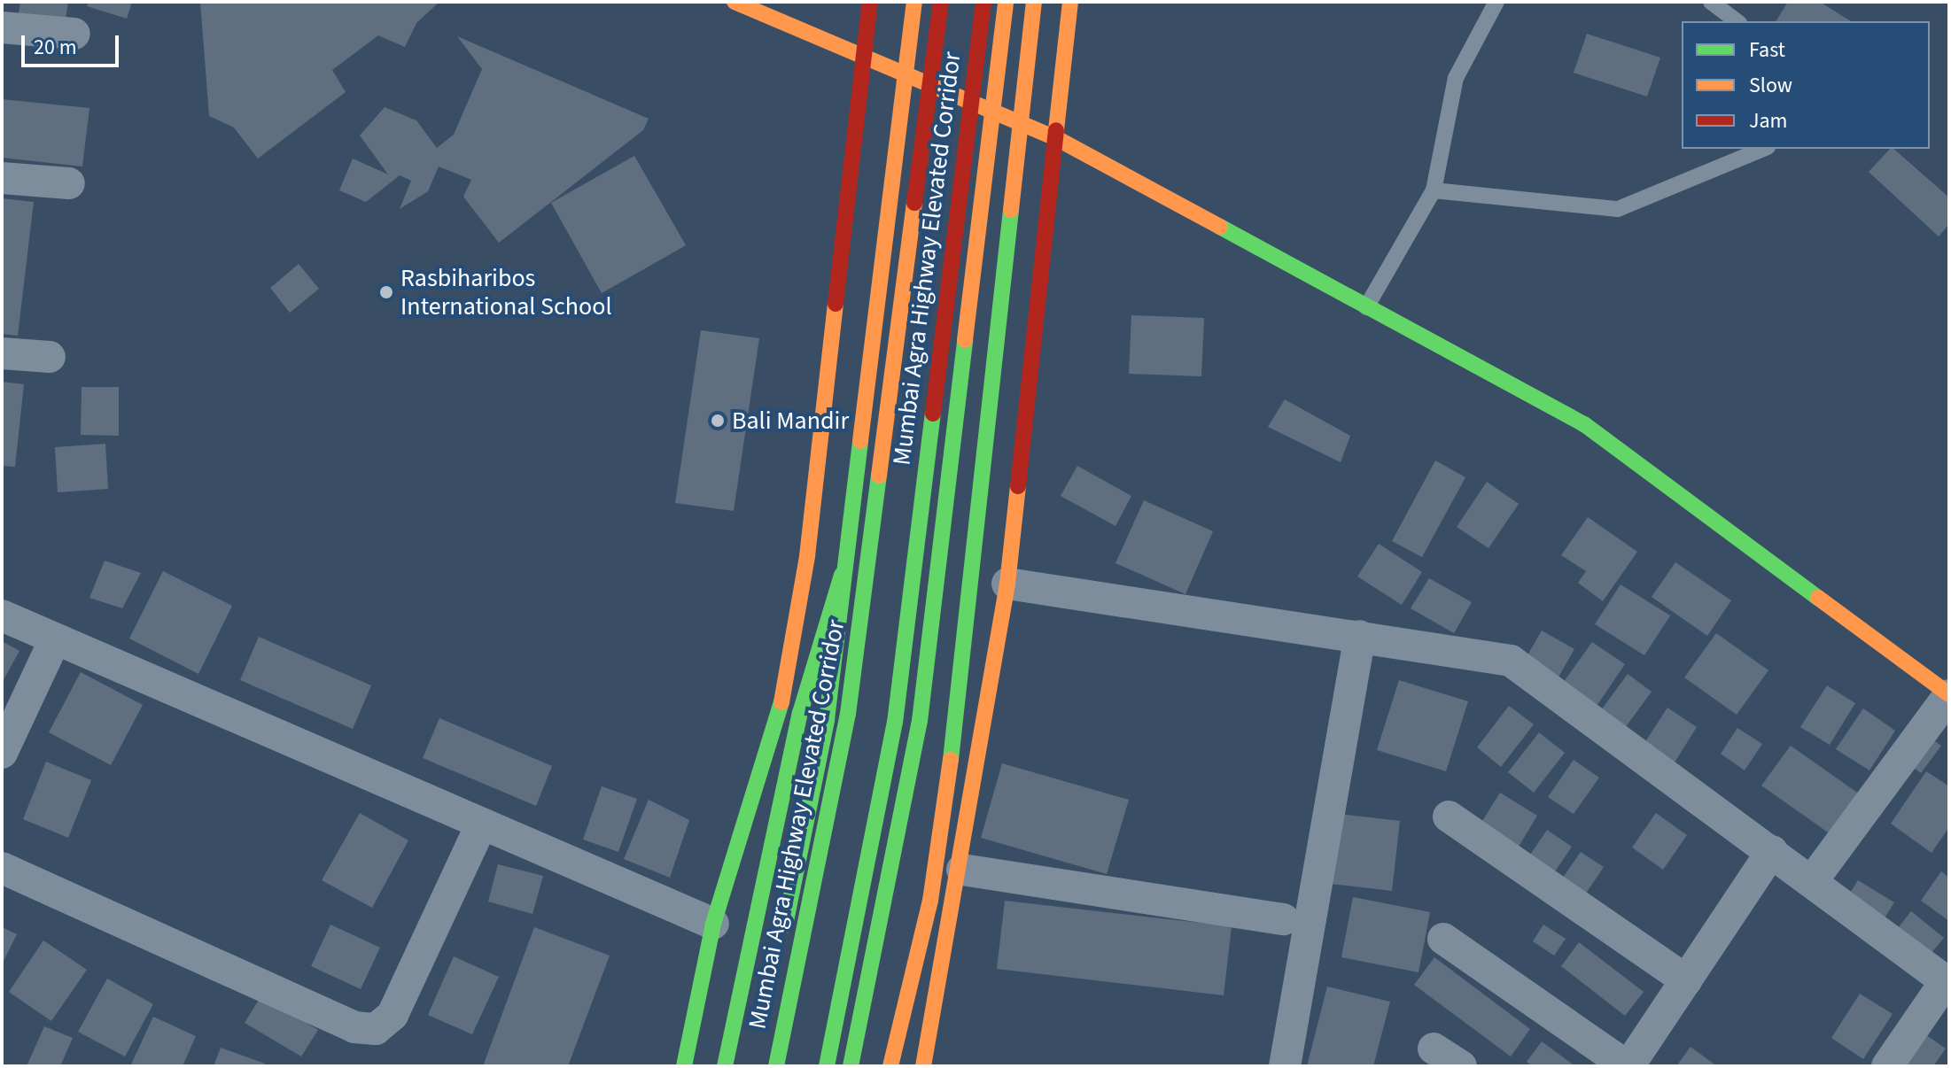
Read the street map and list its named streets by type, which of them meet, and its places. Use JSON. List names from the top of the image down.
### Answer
{
  "streets": {
    "main road": ["Mumbai Agra Highway Elevated Corridor"]
  },
  "places": ["Rasbiharibos International School", "Bali Mandir"],
  "legend": ["Fast", "Slow", "Jam"],
  "scale_bar": "20 m"
}
